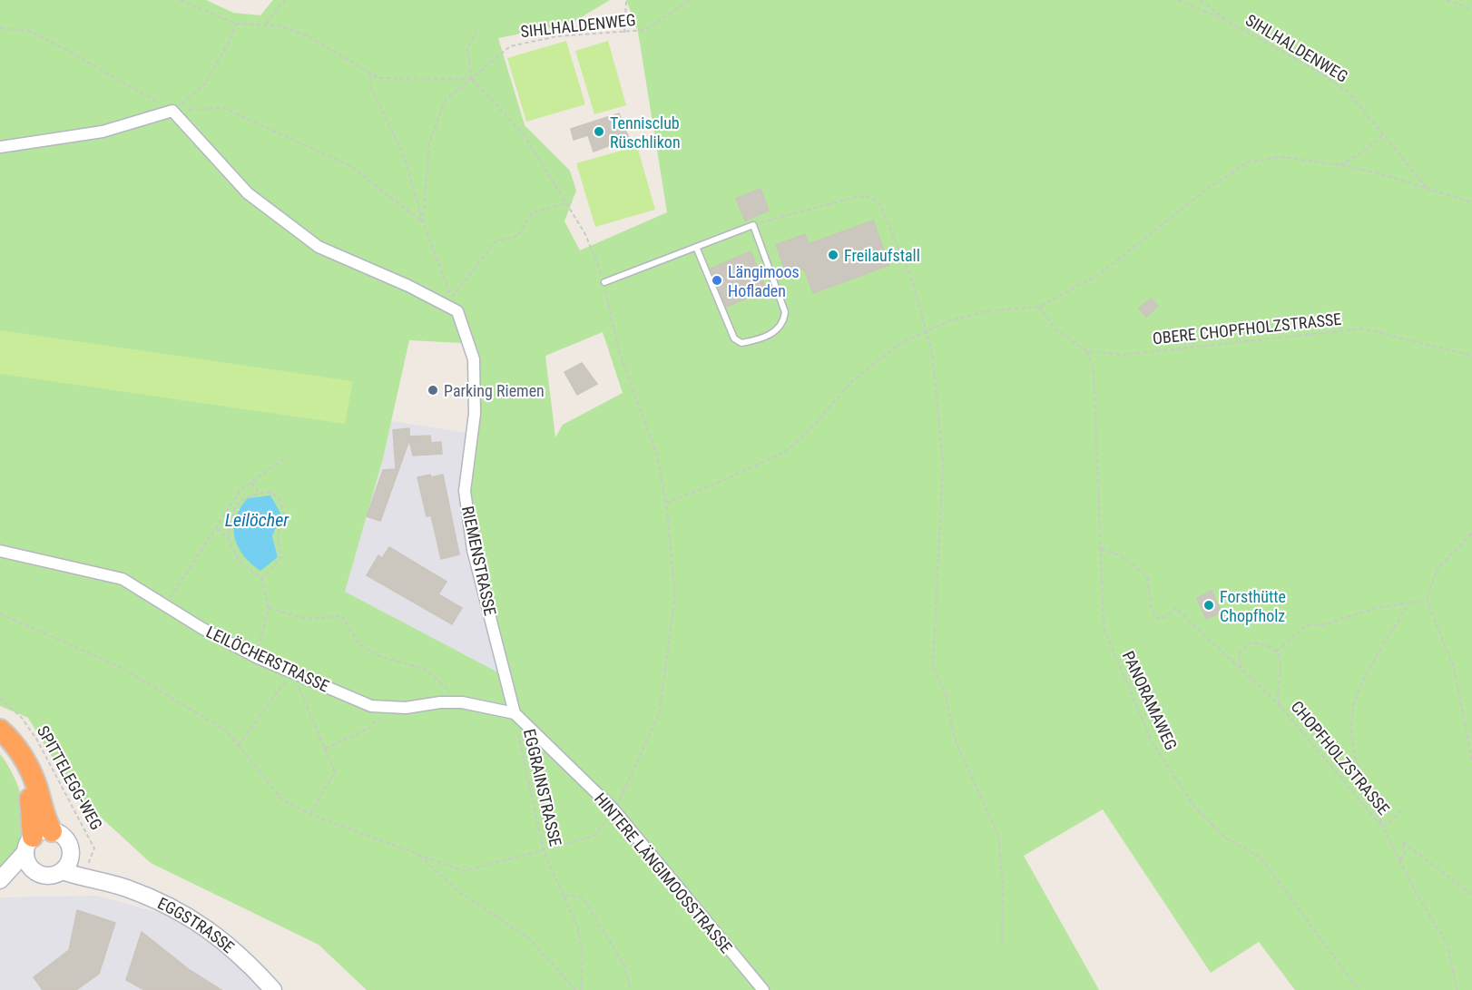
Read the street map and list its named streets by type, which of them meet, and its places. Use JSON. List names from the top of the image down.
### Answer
{
  "streets": {
    "main road": ["EGGSTRASSE"],
    "street": ["RIEMENSTRASSE", "LEILÖCHERSTRASSE", "HINTERE LÄNGIMOOSSTRASSE"],
    "path": [
      "SIHLHALDENWEG",
      "OBERE CHOPFHOLZSTRASSE",
      "PANORAMAWEG",
      "CHOPFHOLZSTRASSE",
      "SPITTELEGG-WEG",
      "EGGRAINSTRASSE"
    ]
  },
  "crossings": [
    ["OBERE CHOPFHOLZSTRASSE", "PANORAMAWEG"],
    ["RIEMENSTRASSE", "LEILÖCHERSTRASSE"],
    ["RIEMENSTRASSE", "EGGRAINSTRASSE"],
    ["RIEMENSTRASSE", "HINTERE LÄNGIMOOSSTRASSE"],
    ["LEILÖCHERSTRASSE", "EGGRAINSTRASSE"],
    ["LEILÖCHERSTRASSE", "HINTERE LÄNGIMOOSSTRASSE"],
    ["PANORAMAWEG", "CHOPFHOLZSTRASSE"],
    ["SPITTELEGG-WEG", "EGGSTRASSE"],
    ["EGGRAINSTRASSE", "HINTERE LÄNGIMOOSSTRASSE"]
  ],
  "water": ["Leilöcher"],
  "places": [
    "Tennisclub Rüschlikon",
    "Freilaufstall",
    "Längimoos Hofladen",
    "Parking Riemen",
    "Forsthütte Chopfholz"
  ]
}
